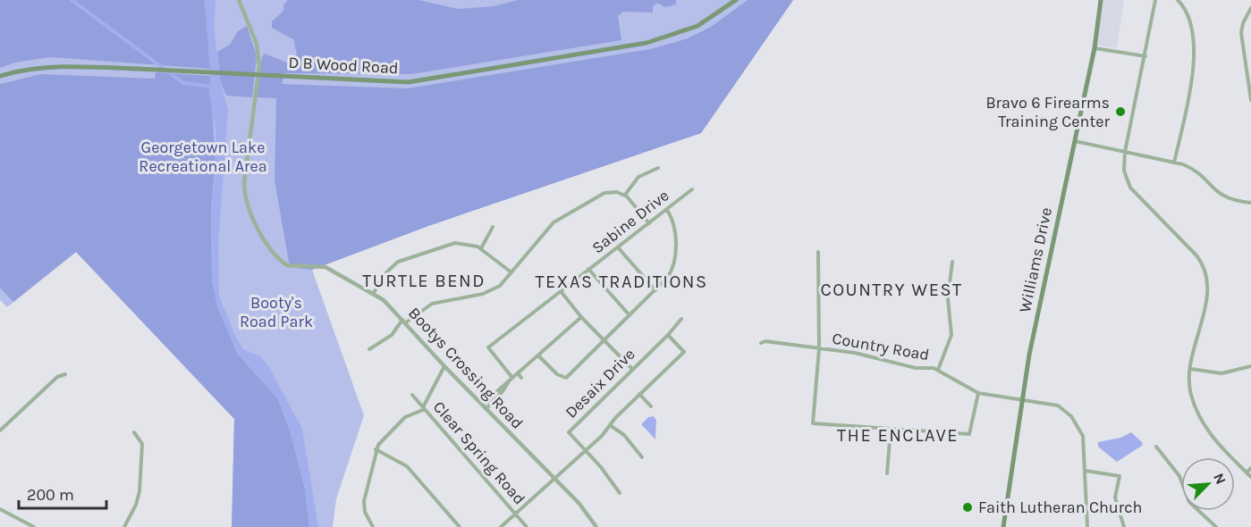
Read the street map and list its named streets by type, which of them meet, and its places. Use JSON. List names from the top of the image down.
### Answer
{
  "streets": {
    "main road": ["D B Wood Road", "Williams Drive"],
    "street": [
      "Sabine Drive",
      "Country Road",
      "Bootys Crossing Road",
      "Desaix Drive",
      "Clear Spring Road"
    ]
  },
  "crossings": [
    ["Williams Drive", "Country Road"]
  ],
  "districts": [
    "TURTLE BEND",
    "TEXAS TRADITIONS",
    "COUNTRY WEST",
    "THE ENCLAVE"
  ],
  "parks": ["Georgetown Lake Recreational Area", "Booty's Road Park"],
  "places": ["Bravo 6 Firearms Training Center", "Faith Lutheran Church"],
  "scale_bar": "200 m",
  "north": "top right"
}
